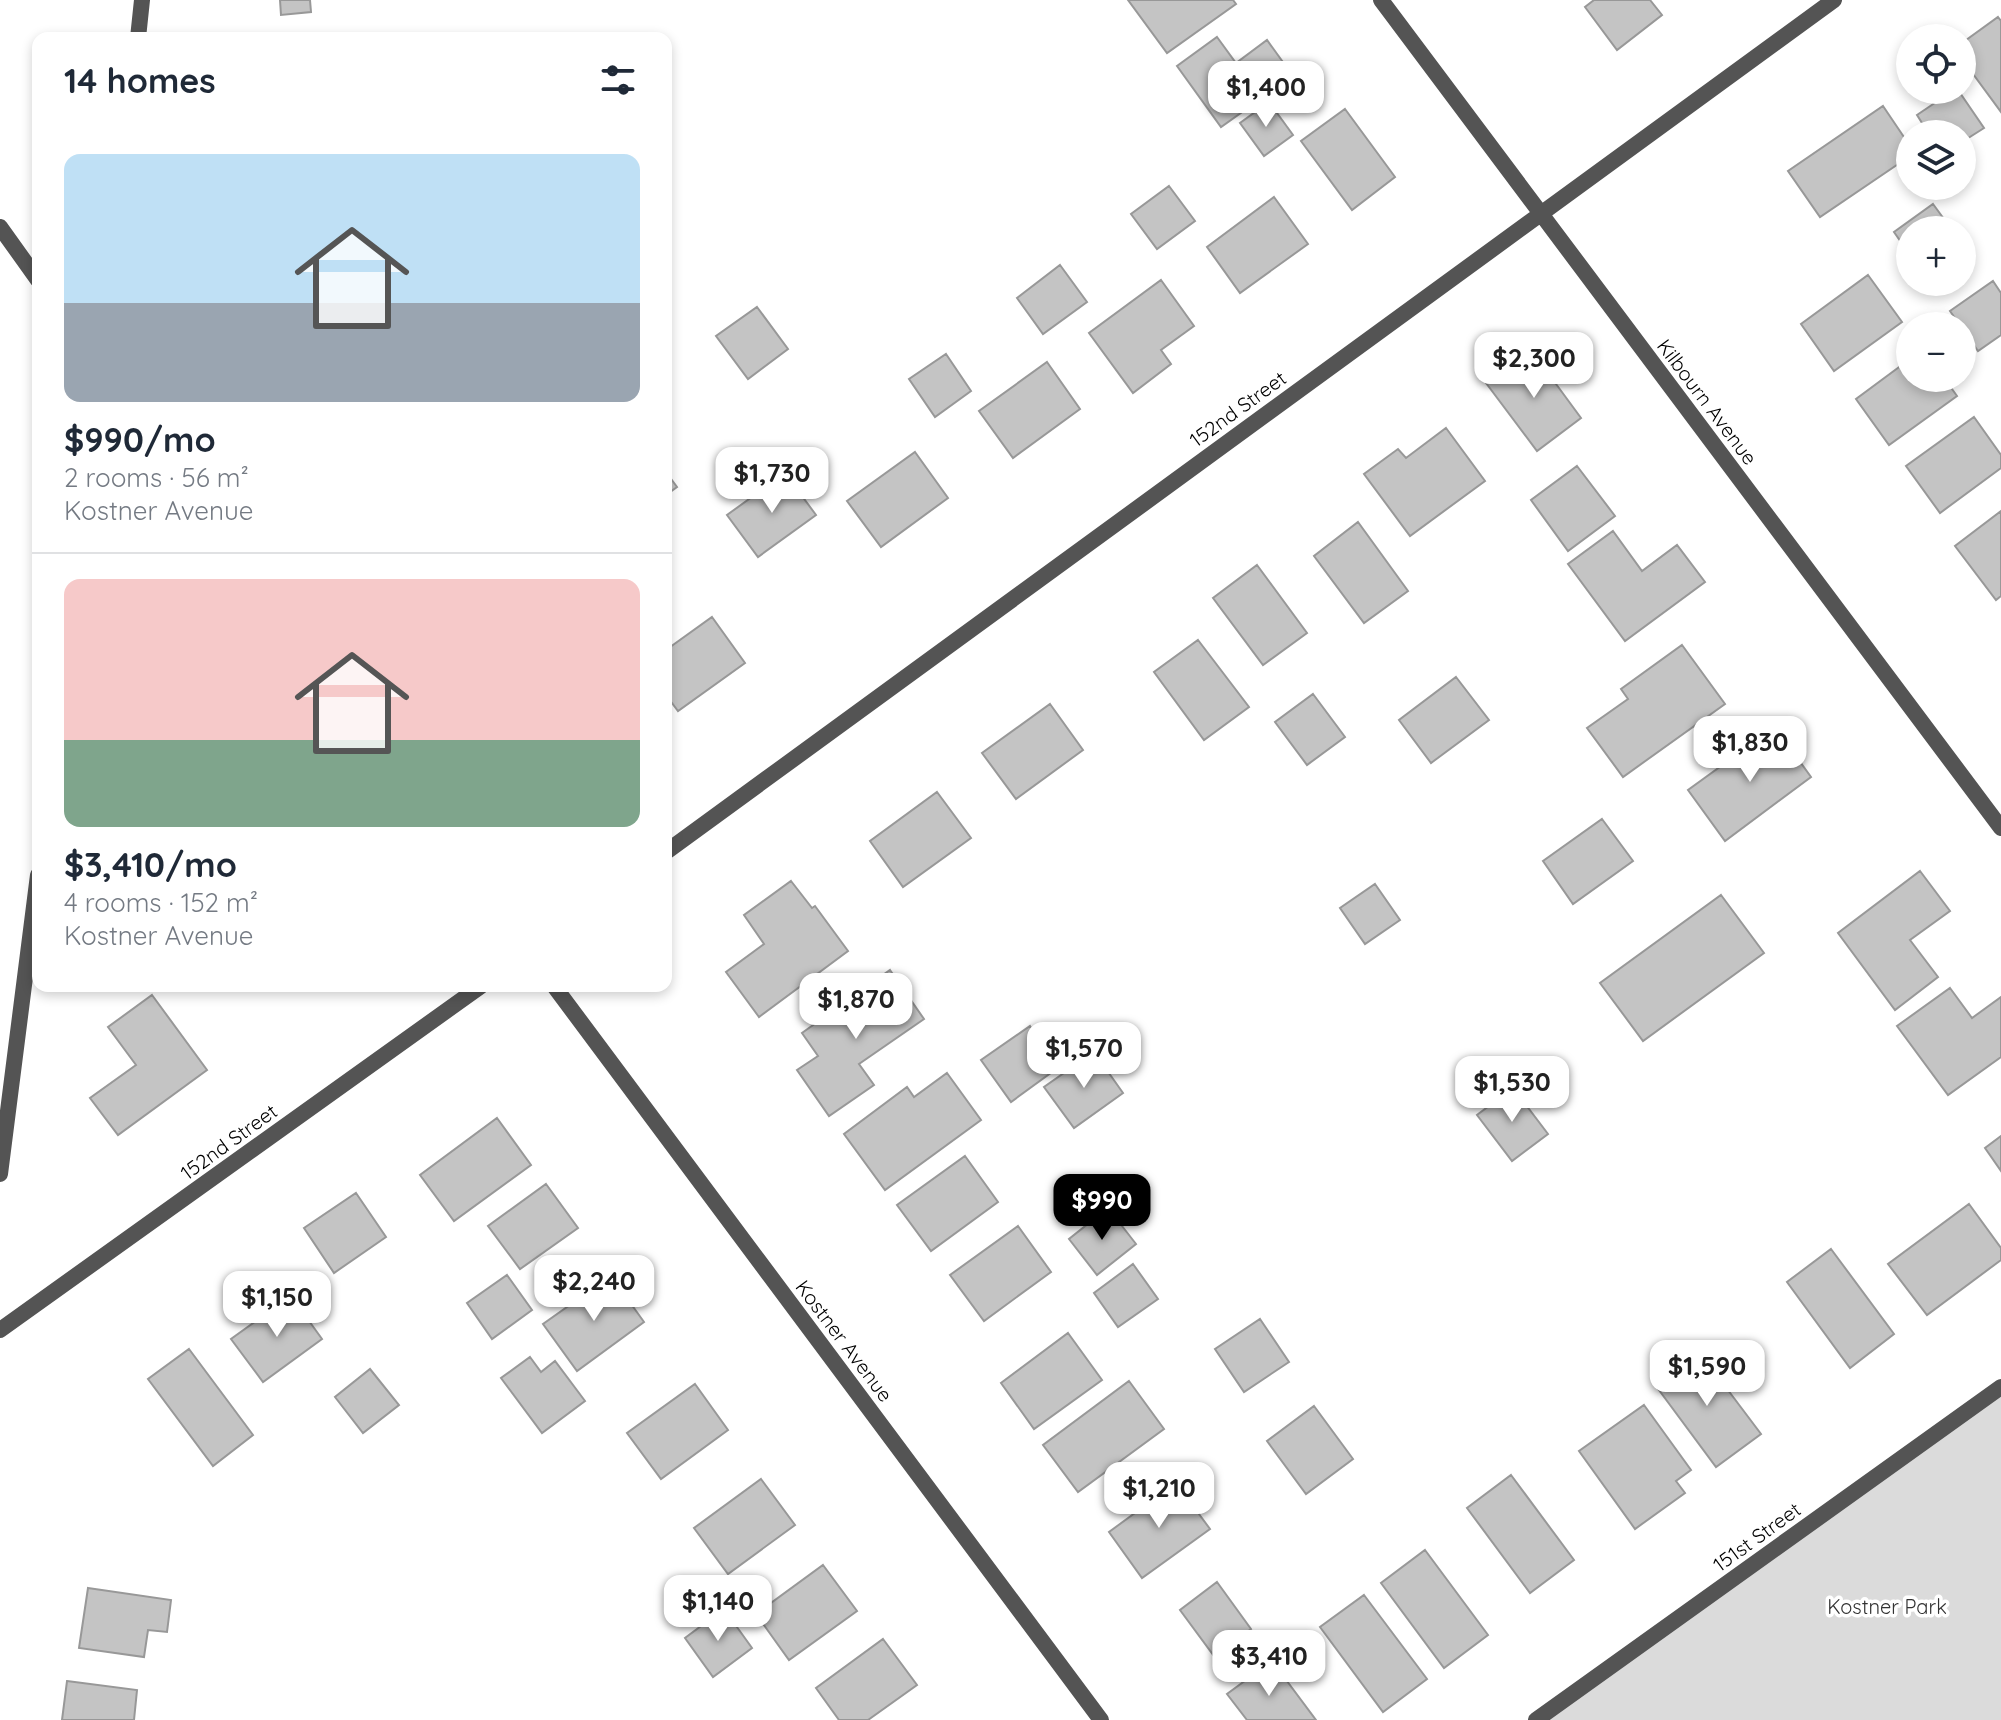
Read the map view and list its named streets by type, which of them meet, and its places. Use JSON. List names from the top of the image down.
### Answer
{
  "streets": {
    "street": [
      "Kilbourn Avenue",
      "152nd Street",
      "Kostner Avenue",
      "151st Street"
    ]
  },
  "crossings": [
    ["Kilbourn Avenue", "152nd Street"]
  ],
  "parks": ["Kostner Park"],
  "page": {
    "map_buttons": ["+", "−"],
    "heading": "14 homes",
    "price": [
      "$1,400",
      "$2,300",
      "$1,730",
      "$1,830",
      "$1,870",
      "$1,570",
      "$1,530",
      "$990",
      "$2,240",
      "$1,150",
      "$1,590",
      "$1,210",
      "$1,140",
      "$3,410"
    ],
    "list": [
      {
        "name": "$990/mo",
        "note": "2 rooms · 56 m² · Kostner Avenue"
      },
      {
        "name": "$3,410/mo",
        "note": "4 rooms · 152 m² · Kostner Avenue"
      }
    ]
  }
}
